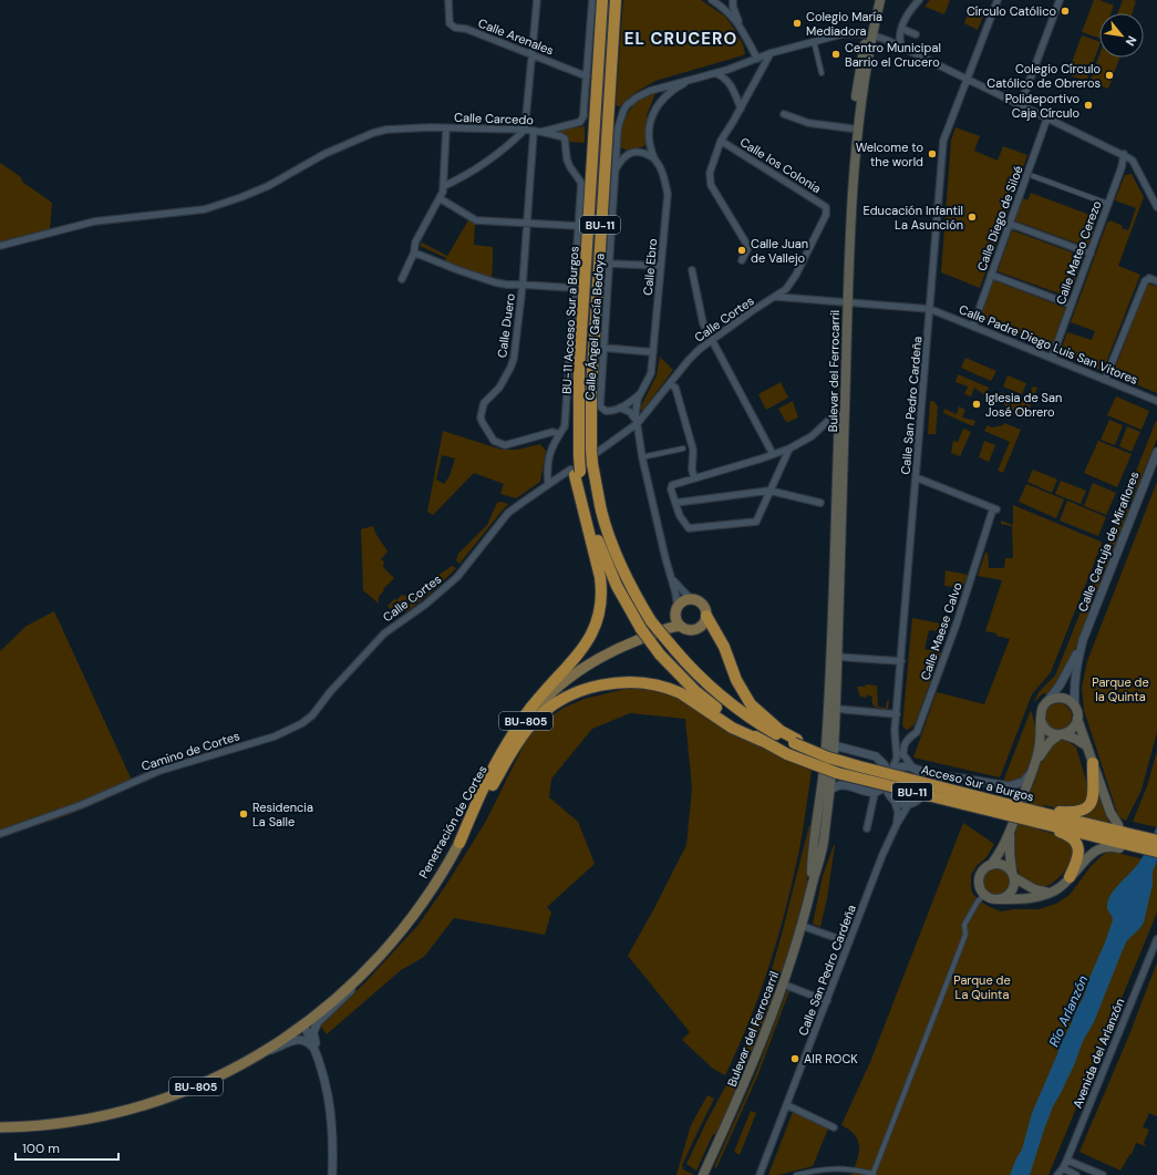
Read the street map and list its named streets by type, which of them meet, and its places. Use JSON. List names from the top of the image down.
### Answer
{
  "streets": {
    "highway": ["BU-11", "BU-11 Acceso Sur a Burgos", "Acceso Sur a Burgos"],
    "main road": ["Bulevar del Ferrocarril", "BU-805", "Penetración de Cortes"],
    "street": [
      "Calle Arenales",
      "Calle Carcedo",
      "Calle los Colonia",
      "Calle Diego de Siloé",
      "Calle Mateo Cerezo",
      "Calle Ebro",
      "Calle Cortes",
      "Calle Duero",
      "Calle Ángel García Bedoya",
      "Calle Padre Diego Luis San Vitores",
      "Calle San Pedro Cardeña",
      "Calle Cartuja de Miraflores",
      "Calle Maese Calvo",
      "Camino de Cortes",
      "Avenida del Arlanzón"
    ]
  },
  "crossings": [
    ["Calle Arenales", "Calle Carcedo"],
    ["Calle Carcedo", "Calle Duero"],
    ["Calle Carcedo", "Calle Ángel García Bedoya"],
    ["Calle los Colonia", "Calle Cortes"],
    ["Calle Diego de Siloé", "Calle Padre Diego Luis San Vitores"],
    ["BU-11", "Calle Cortes"],
    ["BU-11", "BU-11 Acceso Sur a Burgos"],
    ["BU-11", "Acceso Sur a Burgos"],
    ["Calle Mateo Cerezo", "Calle Padre Diego Luis San Vitores"],
    ["Calle Ebro", "Calle Cortes"],
    ["Calle Ebro", "Calle Ángel García Bedoya"],
    ["Calle Ebro", "BU-805"],
    ["Calle Ebro", "Penetración de Cortes"],
    ["Calle Cortes", "BU-11 Acceso Sur a Burgos"],
    ["Calle Cortes", "Calle Ángel García Bedoya"],
    ["Calle Cortes", "Calle Padre Diego Luis San Vitores"],
    ["Calle Cortes", "Camino de Cortes"],
    ["Calle Duero", "Calle Ángel García Bedoya"],
    ["Calle Padre Diego Luis San Vitores", "Bulevar del Ferrocarril"],
    ["Calle Padre Diego Luis San Vitores", "Calle San Pedro Cardeña"],
    ["Calle San Pedro Cardeña", "Calle Maese Calvo"],
    ["BU-805", "Penetración de Cortes"]
  ],
  "districts": ["EL CRUCERO"],
  "water": ["Río Arlanzón"],
  "parks": ["Parque de la Quinta", "Parque de La Quinta"],
  "places": [
    "Círculo Católico",
    "Colegio María Mediadora",
    "Centro Municipal Barrio el Crucero",
    "Colegio Círculo Católico de Obreros",
    "Polideportivo Caja Círculo",
    "Welcome to the world",
    "Educación Infantil La Asunción",
    "Calle Juan de Vallejo",
    "Iglesia de San José Obrero",
    "Residencia La Salle",
    "AIR ROCK"
  ],
  "scale_bar": "100 m",
  "north": "bottom right"
}
